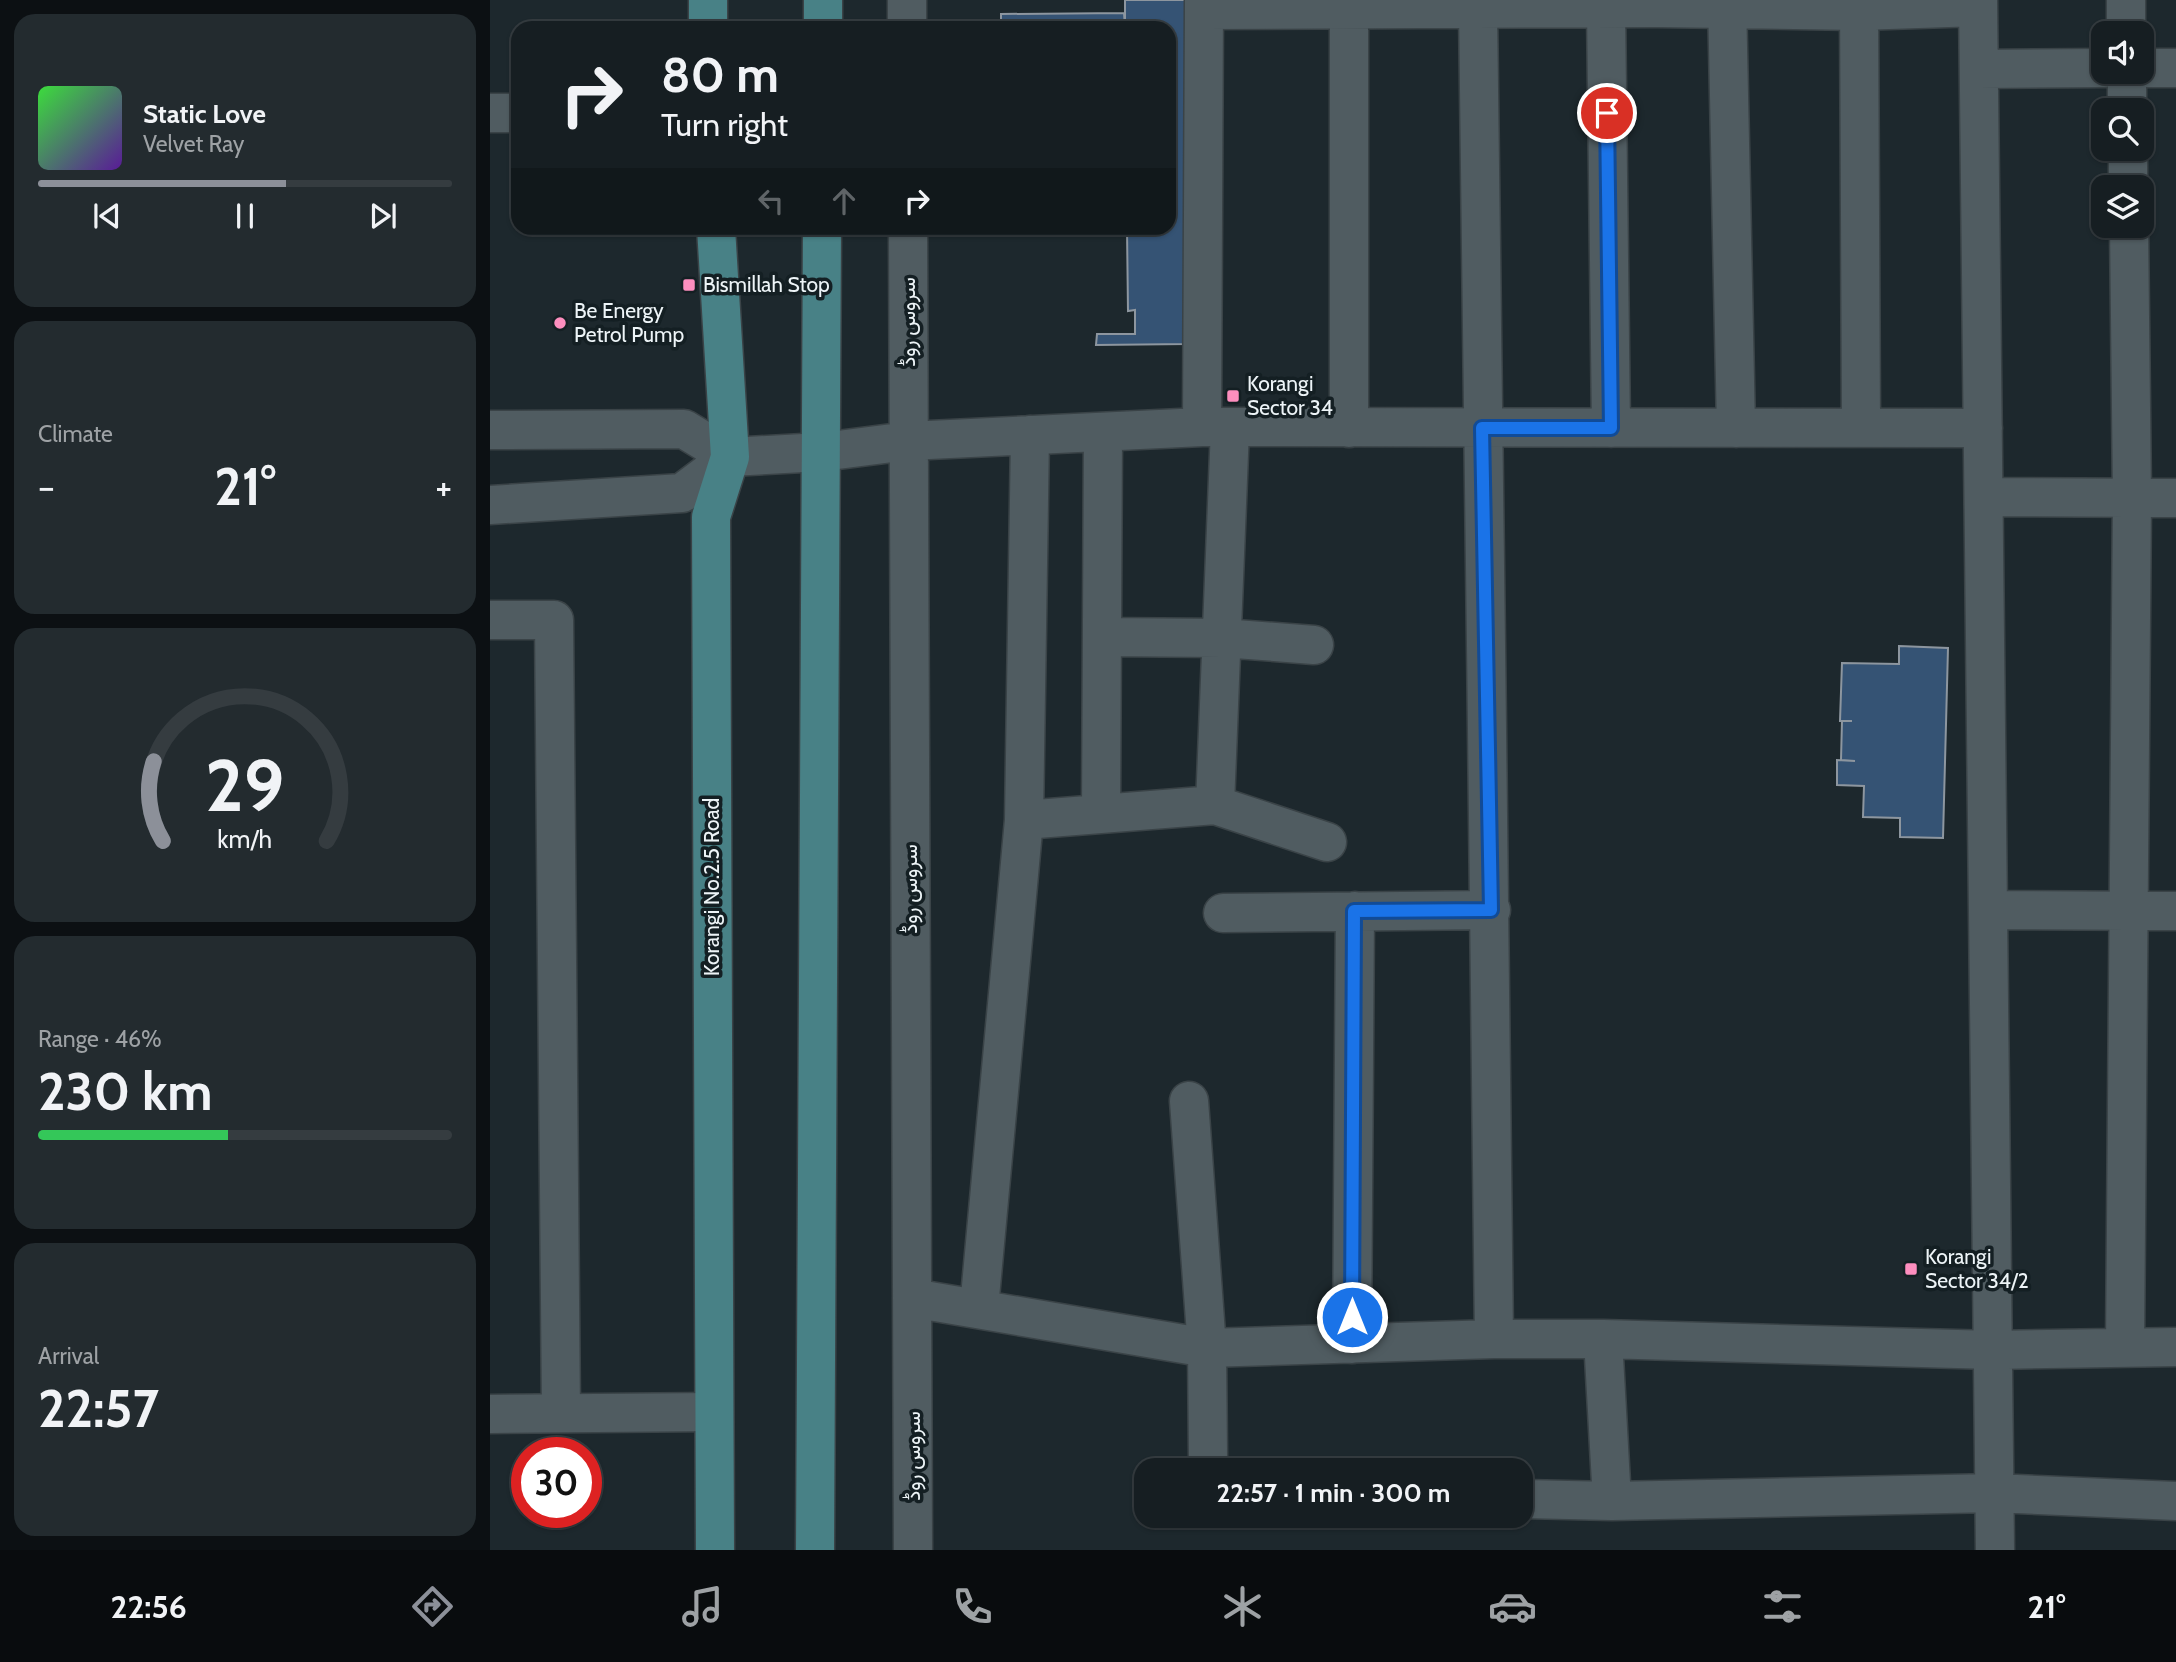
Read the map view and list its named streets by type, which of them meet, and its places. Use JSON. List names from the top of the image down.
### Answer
{
  "streets": {
    "main road": ["Korangi No.2.5 Road"],
    "street": ["سروس روڈ"]
  },
  "places": {
    "transit": ["Bismillah Stop", "Korangi Sector 34", "Korangi Sector 34/2"],
    "other": ["Be Energy Petrol Pump"]
  },
  "page": {
    "turn": ["80 m", "Turn right"],
    "song": ["Static Love", "Velvet Ray"],
    "tile": [
      "Climate",
      ["Range · 46%", "230 km"],
      ["Arrival", "22:57"]
    ],
    "heat": ["−", "21°", "+"],
    "limit": "30",
    "trip": "22:57 · 1 min · 300 m",
    "tabs": ["22:56", "21°"],
    "gauge": ["29", "km/h"]
  }
}
